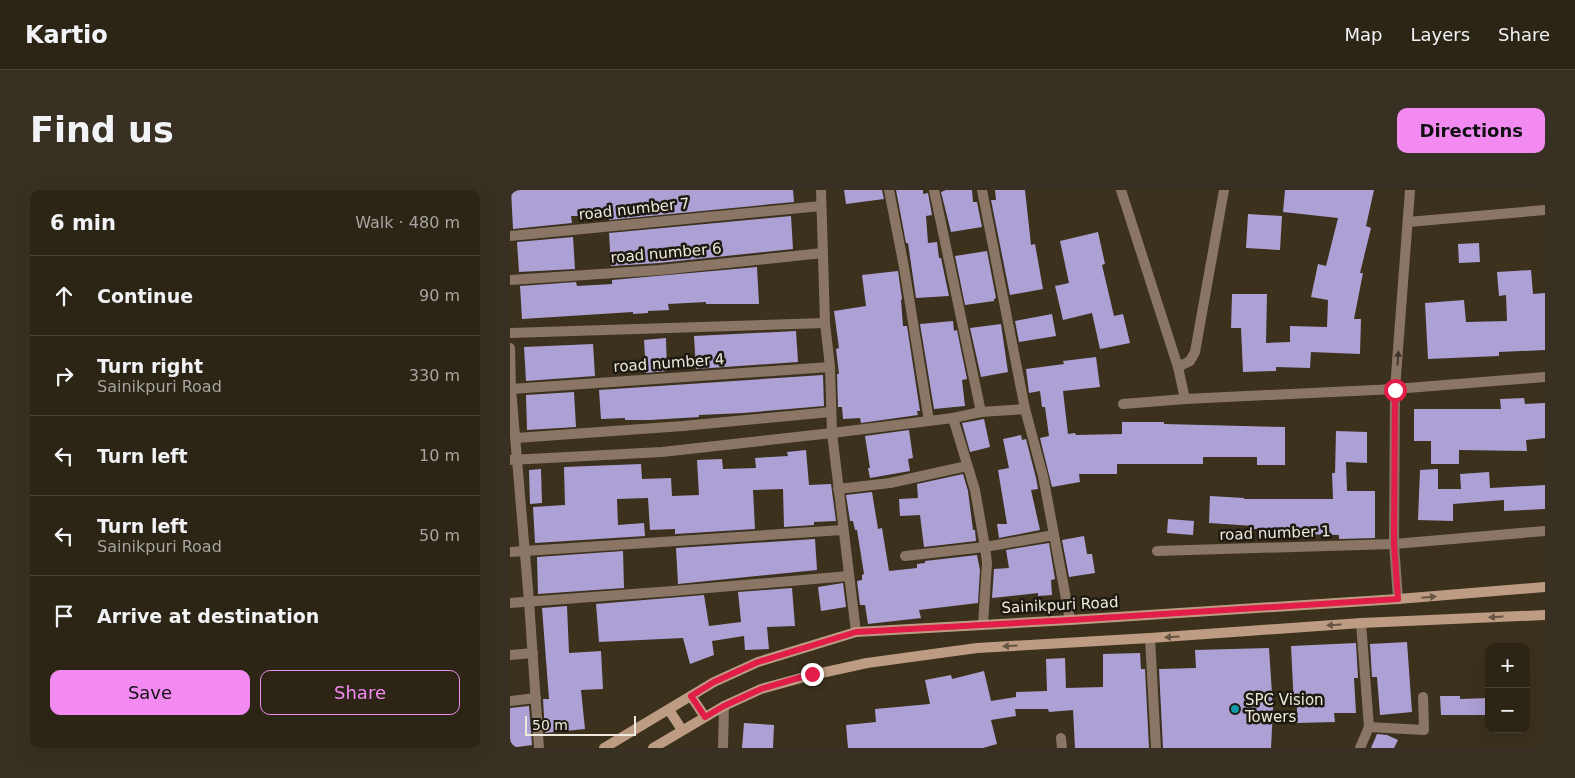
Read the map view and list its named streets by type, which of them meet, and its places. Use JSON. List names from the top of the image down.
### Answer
{
  "streets": {
    "main road": ["Sainikpuri Road"],
    "street": [
      "road number 7",
      "road number 6",
      "road number 4",
      "road number 1"
    ]
  },
  "places": ["SPC Vision Towers"],
  "scale_bar": "50 m",
  "page": {
    "header": "Kartio",
    "nav": ["Map", "Layers", "Share"],
    "buttons": [
      "Directions",
      ["Save", "Share"]
    ],
    "title": "Find us",
    "heading": ["6 min", "Walk · 480 m"],
    "list": [
      ["Continue", "90 m"],
      ["Turn right", "Sainikpuri Road", "330 m"],
      ["Turn left", "10 m"],
      ["Turn left", "Sainikpuri Road", "50 m"],
      "Arrive at destination"
    ],
    "map_buttons": ["+", "−"],
    "scale": "50 m"
  }
}
